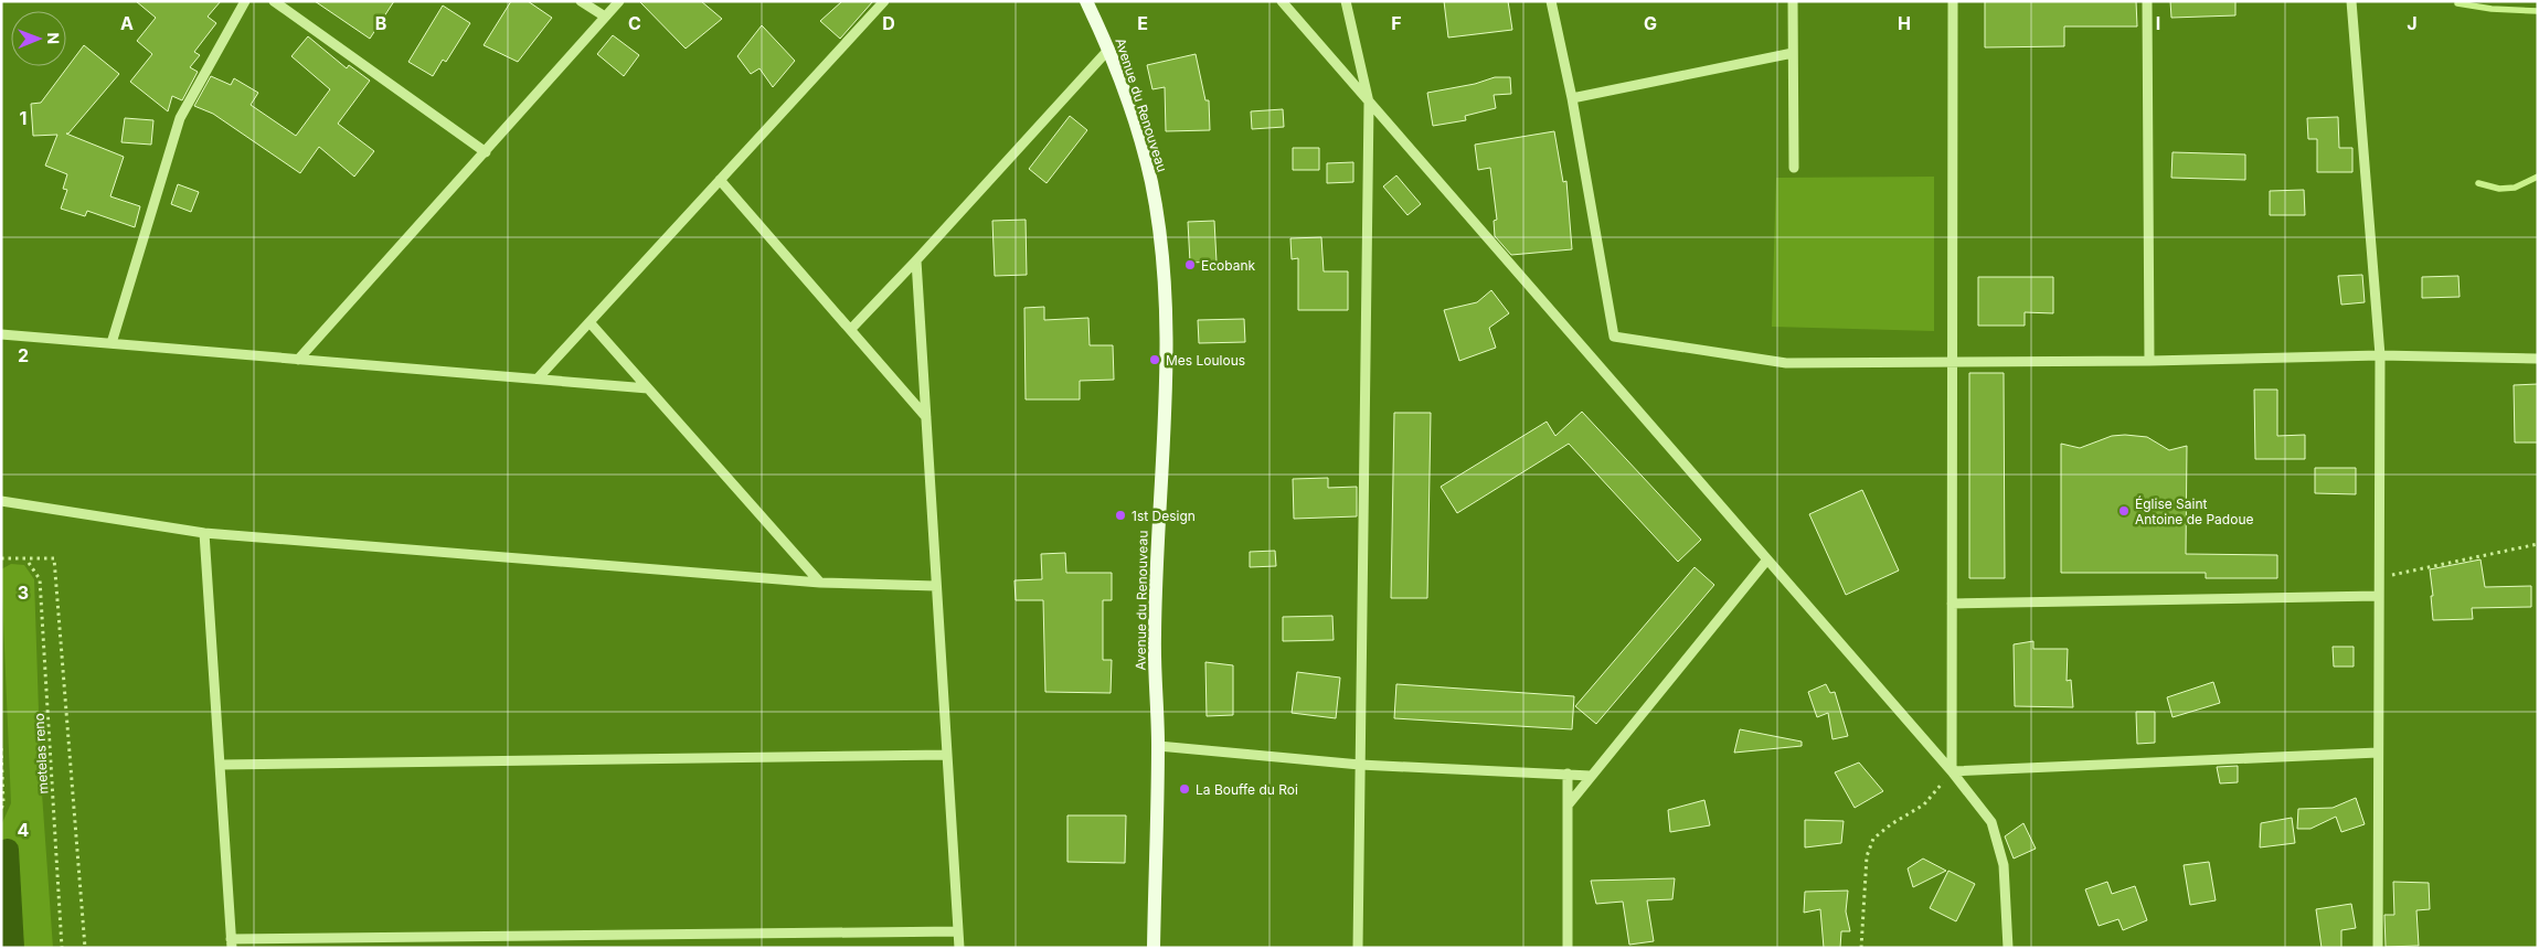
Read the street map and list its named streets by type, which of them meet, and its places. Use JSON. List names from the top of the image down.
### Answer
{
  "streets": {
    "main road": ["Avenue du Renouveau"],
    "path": ["metelas reno"]
  },
  "places": [
    "Ecobank",
    "Mes Loulous",
    "Église Saint Antoine de Padoue",
    "1st Design",
    "La Bouffe du Roi"
  ],
  "north": "right",
  "grid": {
    "columns": [
      "A",
      "B",
      "C",
      "D",
      "E",
      "F",
      "G",
      "H",
      "I",
      "J"
    ],
    "rows": [
      "1",
      "2",
      "3",
      "4"
    ]
  }
}
